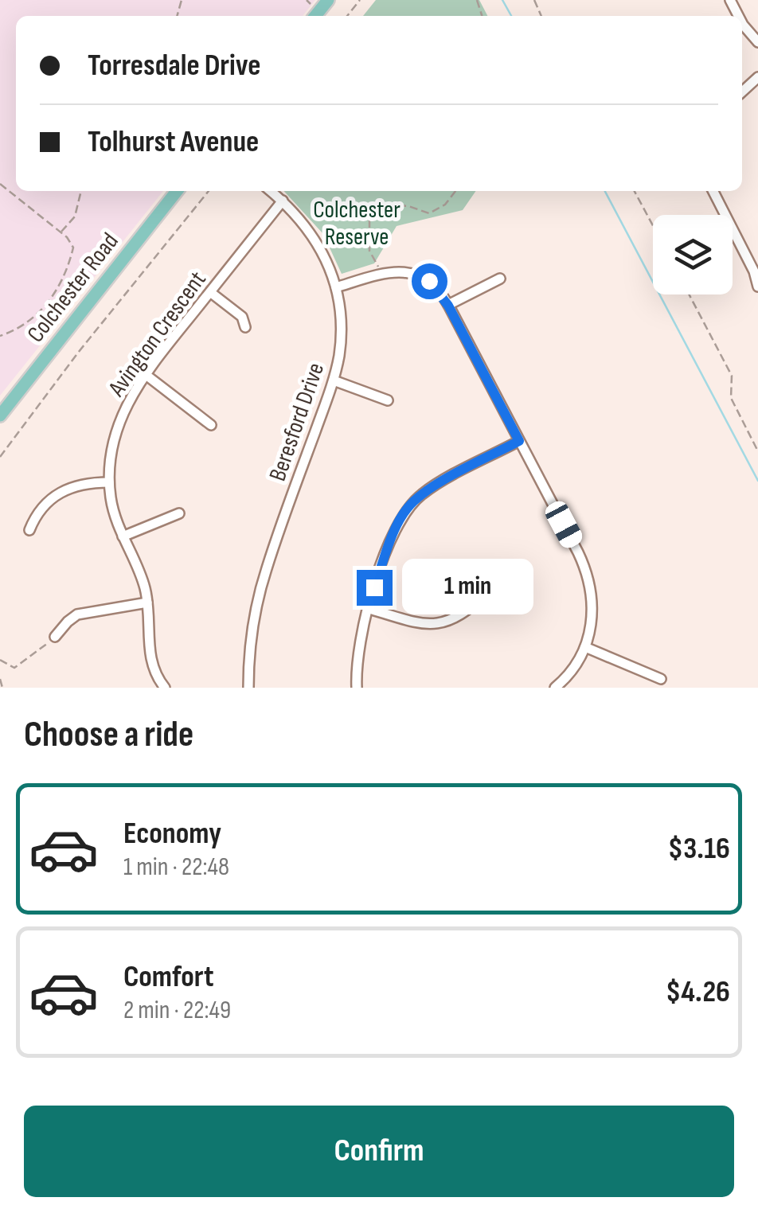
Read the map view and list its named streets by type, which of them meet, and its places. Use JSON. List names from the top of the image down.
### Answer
{
  "streets": {
    "main road": ["Colchester Road"],
    "street": ["Avington Crescent", "Beresford Drive"]
  },
  "crossings": [
    ["Avington Crescent", "Beresford Drive"]
  ],
  "parks": ["Colchester Reserve"],
  "page": {
    "banner": ["Torresdale Drive", "Tolhurst Avenue"],
    "bubble": "1 min",
    "heading": "Choose a ride",
    "list": [
      {
        "name": "Economy",
        "note": "1 min · 22:48",
        "value": "$3.16"
      },
      {
        "name": "Comfort",
        "note": "2 min · 22:49",
        "value": "$4.26"
      }
    ],
    "buttons": "Confirm"
  }
}
